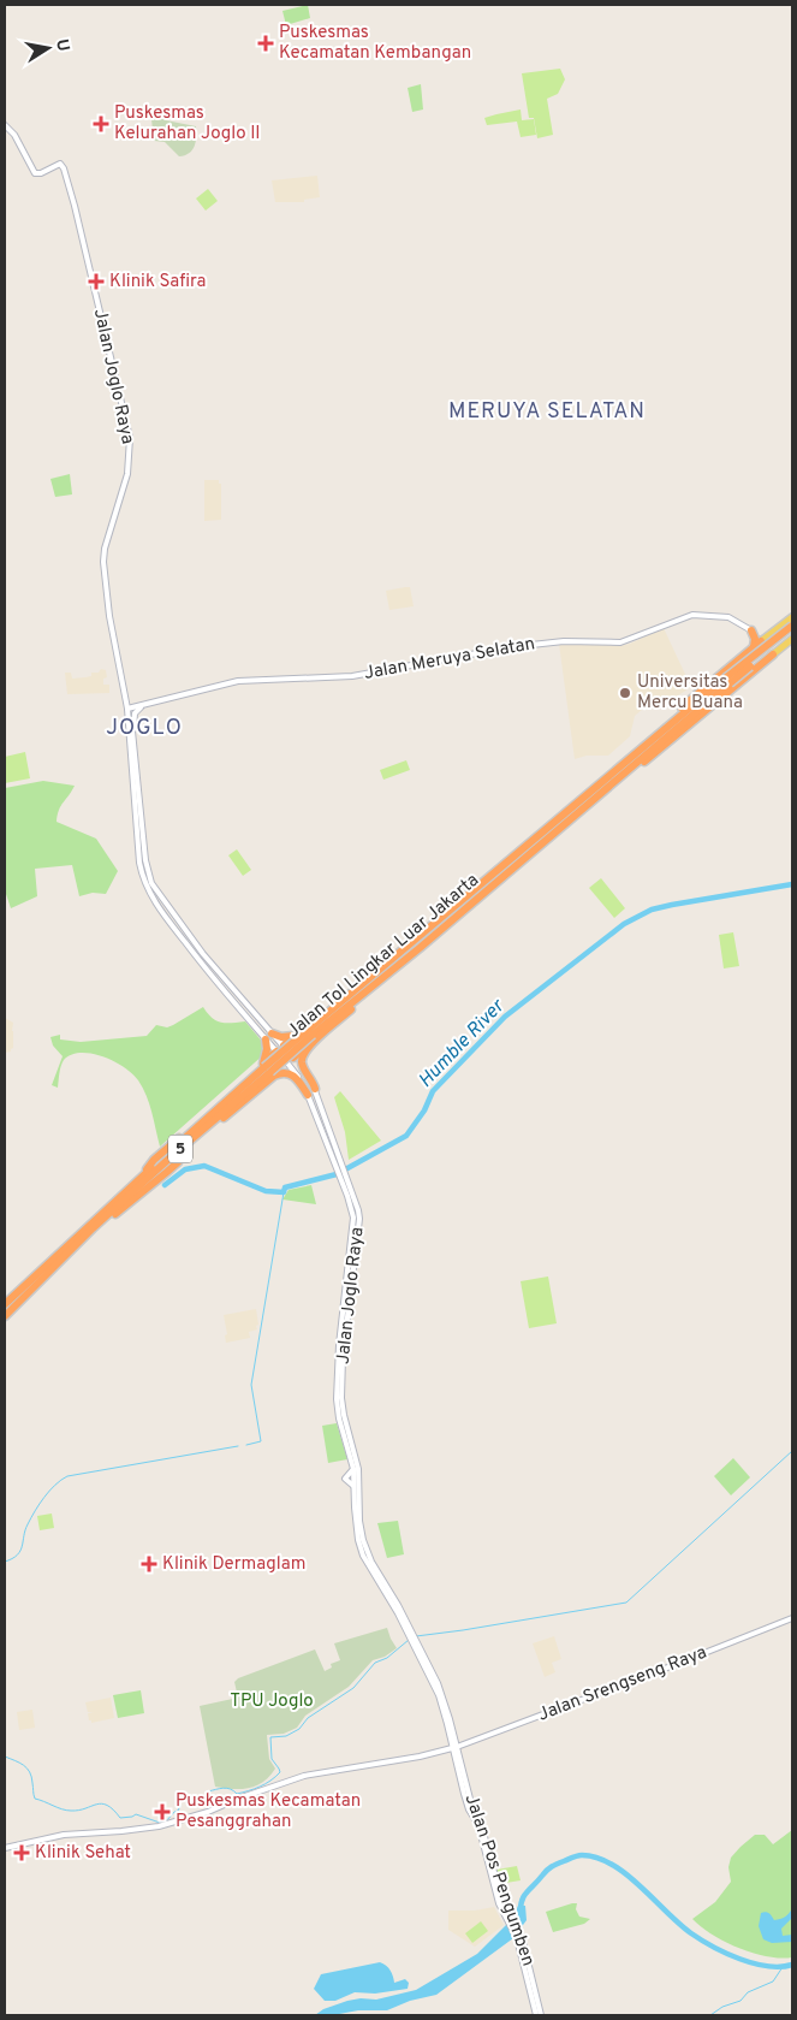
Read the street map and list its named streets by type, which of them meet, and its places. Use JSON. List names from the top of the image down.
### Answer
{
  "streets": {
    "highway": ["Jalan Tol Lingkar Luar Jakarta", "5"],
    "main road": [
      "Jalan Joglo Raya",
      "Jalan Meruya Selatan",
      "Jalan Srengseng Raya",
      "Jalan Pos Pengumben"
    ]
  },
  "crossings": [
    ["Jalan Joglo Raya", "Jalan Meruya Selatan"],
    ["Jalan Joglo Raya", "Jalan Srengseng Raya"],
    ["Jalan Joglo Raya", "Jalan Pos Pengumben"],
    ["Jalan Srengseng Raya", "Jalan Pos Pengumben"]
  ],
  "districts": ["MERUYA SELATAN", "JOGLO"],
  "water": ["Humble River"],
  "parks": ["TPU Joglo"],
  "places": {
    "health": [
      "Puskesmas Kecamatan Kembangan",
      "Puskesmas Kelurahan Joglo II",
      "Klinik Safira",
      "Klinik Dermaglam",
      "Puskesmas Kecamatan Pesanggrahan",
      "Klinik Sehat"
    ],
    "other": ["Universitas Mercu Buana"]
  },
  "north": "right"
}
